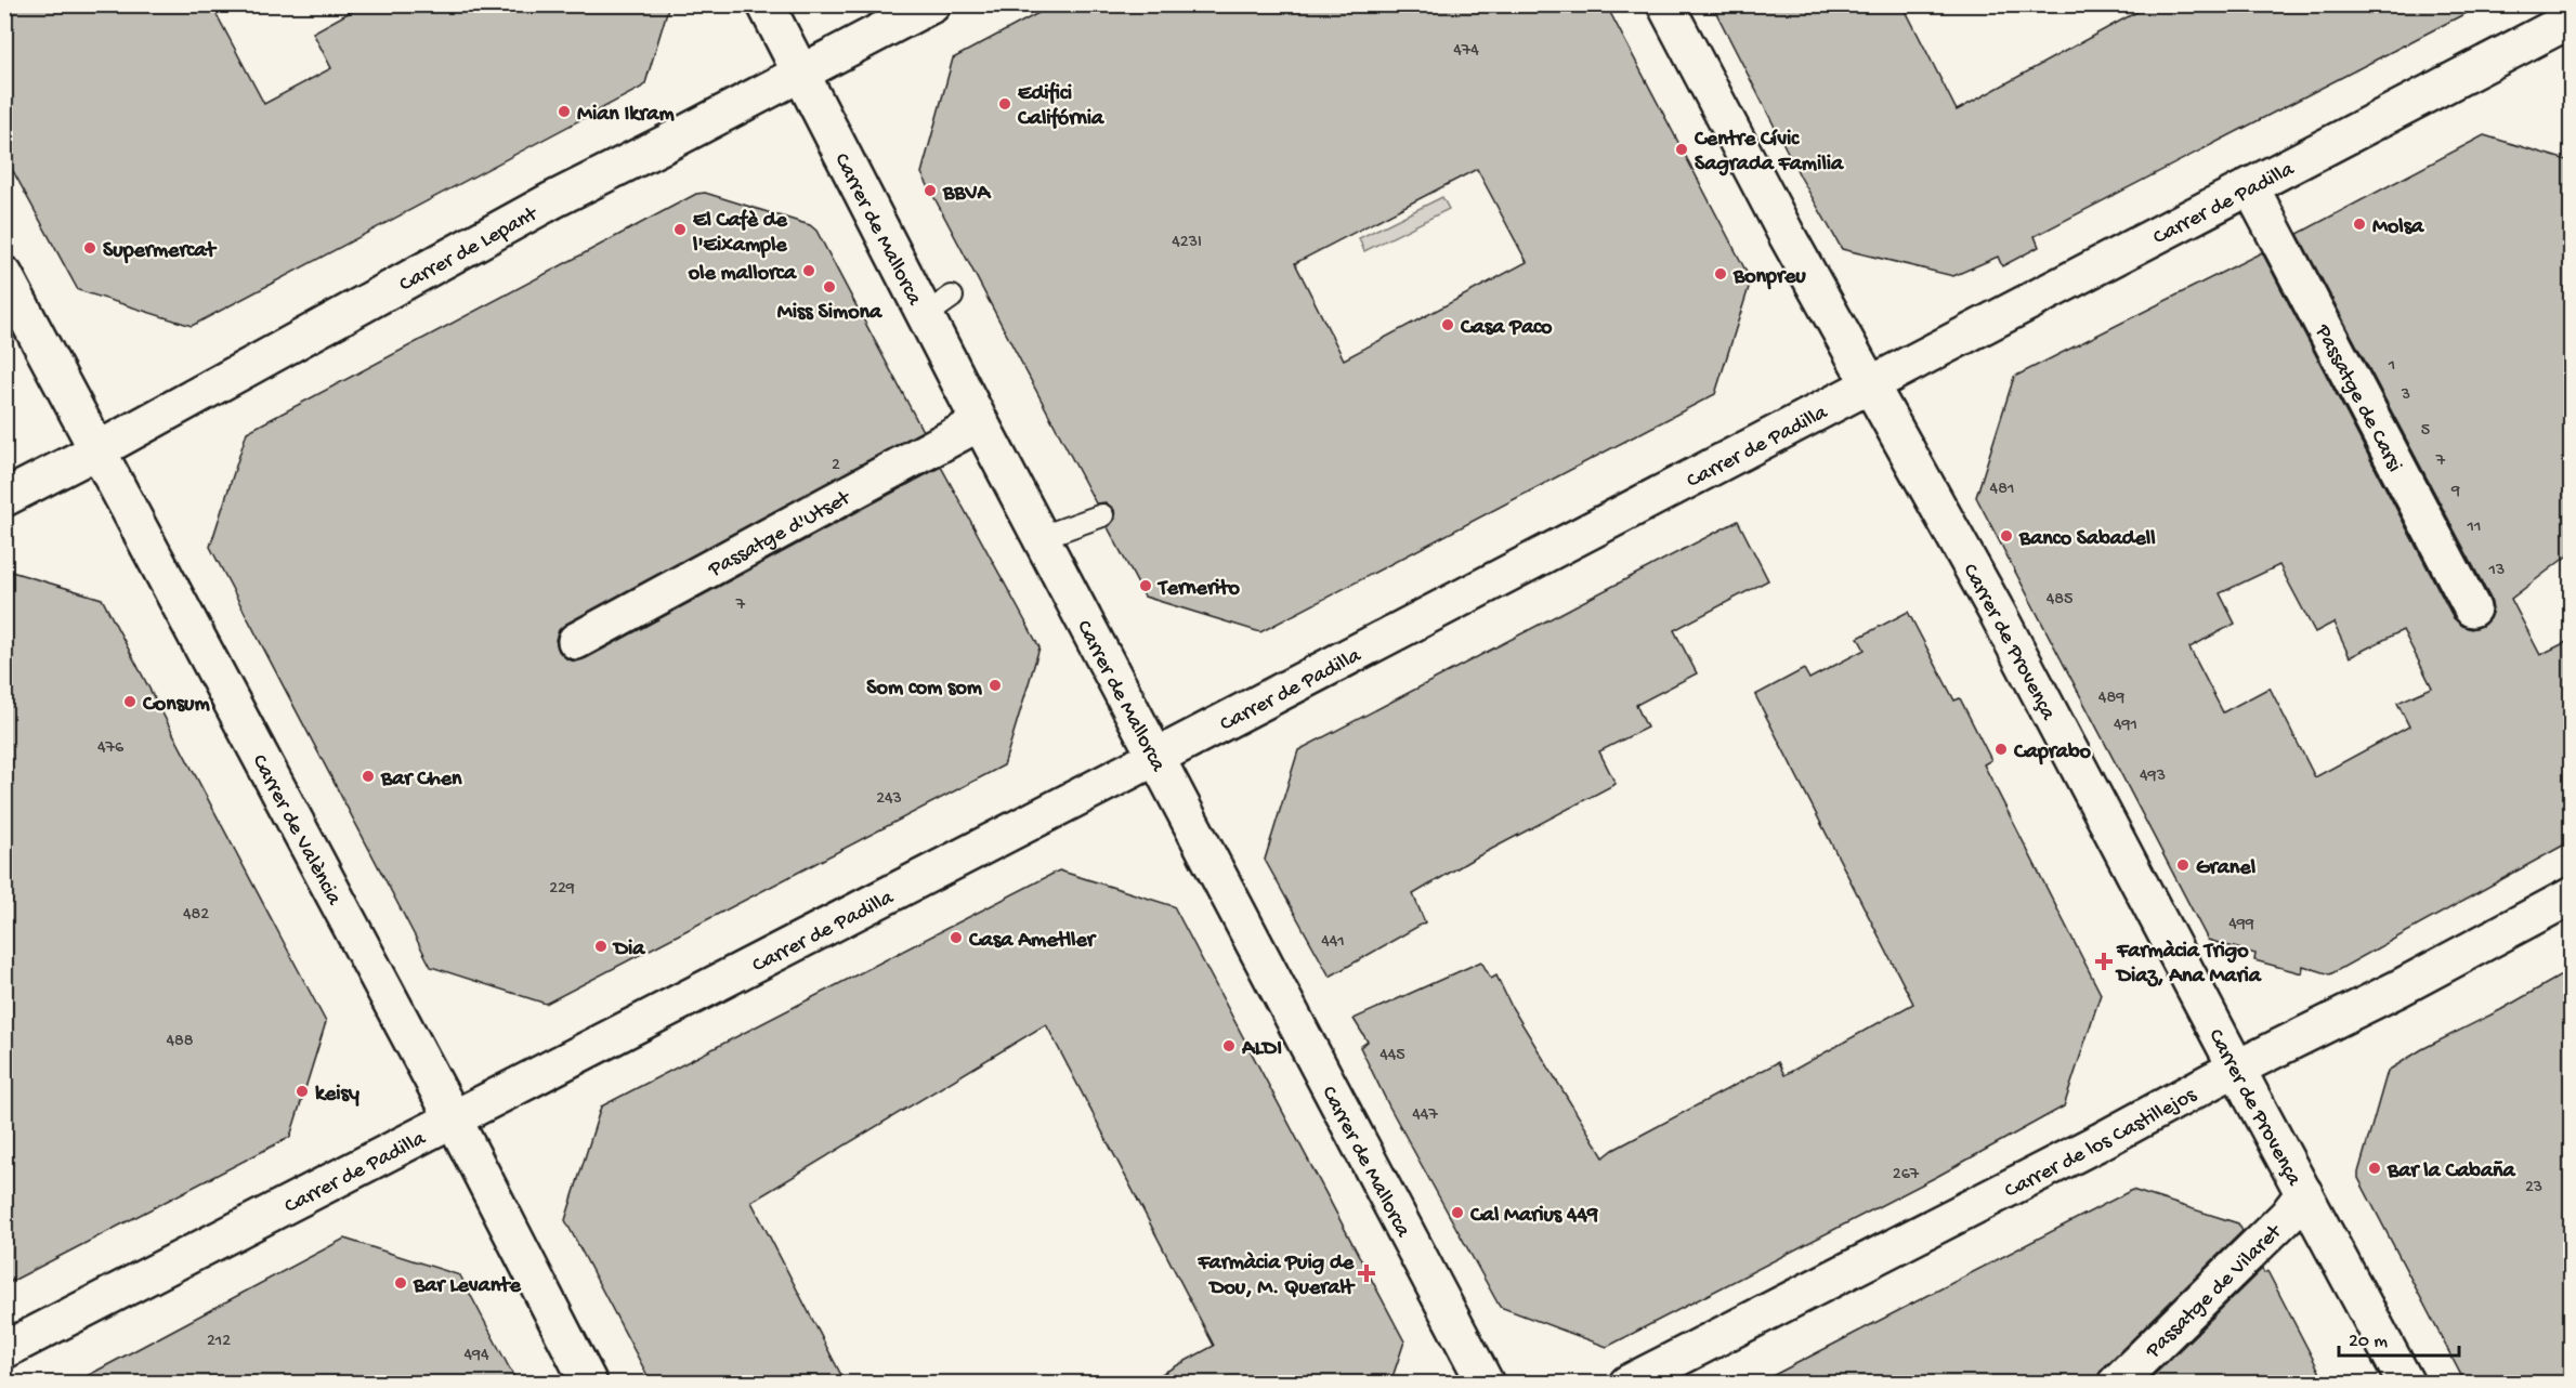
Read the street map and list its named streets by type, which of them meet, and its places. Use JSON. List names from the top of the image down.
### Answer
{
  "streets": {
    "main road": [
      "Carrer de Padilla",
      "Carrer de Mallorca",
      "Carrer de Lepant",
      "Passatge de Carsi",
      "Passatge d'Utset",
      "Carrer de Provença",
      "Carrer de València",
      "Carrer de los Castillejos",
      "Passatge de Vilaret"
    ]
  },
  "crossings": [
    ["Carrer de Padilla", "Carrer de Mallorca"],
    ["Carrer de Padilla", "Passatge de Carsi"],
    ["Carrer de Padilla", "Carrer de Provença"],
    ["Carrer de Padilla", "Carrer de València"],
    ["Carrer de Mallorca", "Carrer de Lepant"],
    ["Carrer de Mallorca", "Passatge d'Utset"],
    ["Carrer de Lepant", "Carrer de València"],
    ["Carrer de Provença", "Carrer de los Castillejos"],
    ["Carrer de Provença", "Passatge de Vilaret"]
  ],
  "places": {
    "other": [
      "Edifici Califórnia",
      "Mian Ikram",
      "Centre Cívic Sagrada Familia",
      "BBVA",
      "Molsa",
      "El Cafè de l'Eixample",
      "Supermercat",
      "ole mallorca",
      "Bonpreu",
      "Miss Simona",
      "Casa Paco",
      "Banco Sabadell",
      "Ternerito",
      "Som com som",
      "Consum",
      "Caprabo",
      "Bar Chen",
      "Granel",
      "Casa Ametller",
      "Dia",
      "ALDI",
      "keisy",
      "Bar la Cabaña",
      "Cal Marius 449",
      "Bar Levante"
    ],
    "health": ["Farmàcia Trigo Diaz, Ana Maria", "Farmàcia Puig de Dou, M. Queralt"]
  },
  "house_numbers": [
    "474",
    "423I",
    "1",
    "3",
    "5",
    "7",
    "2",
    "481",
    "9",
    "11",
    "13",
    "485",
    "7",
    "489",
    "491",
    "476",
    "493",
    "243",
    "229",
    "482",
    "499",
    "441",
    "488",
    "445",
    "447",
    "267",
    "23",
    "212",
    "494"
  ],
  "scale_bar": "20 m"
}
